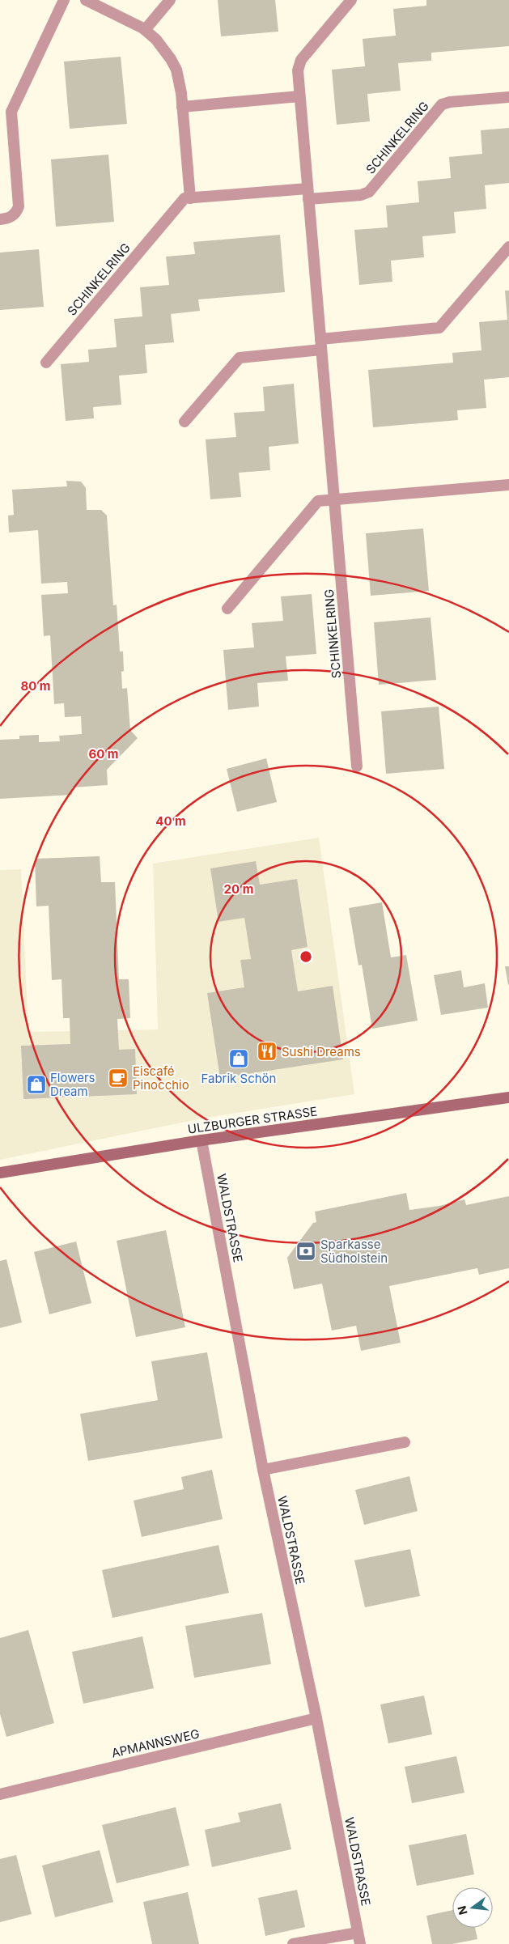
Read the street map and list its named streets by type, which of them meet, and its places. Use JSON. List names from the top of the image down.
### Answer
{
  "streets": {
    "main road": ["ULZBURGER STRASSE"],
    "street": ["SCHINKELRING", "WALDSTRASSE", "APMANNSWEG"]
  },
  "crossings": [
    ["ULZBURGER STRASSE", "WALDSTRASSE"],
    ["WALDSTRASSE", "APMANNSWEG"]
  ],
  "places": {
    "restaurant": ["Sushi Dreams"],
    "shop": ["Fabrik Schön", "Flowers Dream"],
    "cafe": ["Eiscafé Pinocchio"],
    "bank": ["Sparkasse Südholstein"]
  },
  "north": "left",
  "rings": [
    "80 m",
    "60 m",
    "40 m",
    "20 m"
  ]
}
